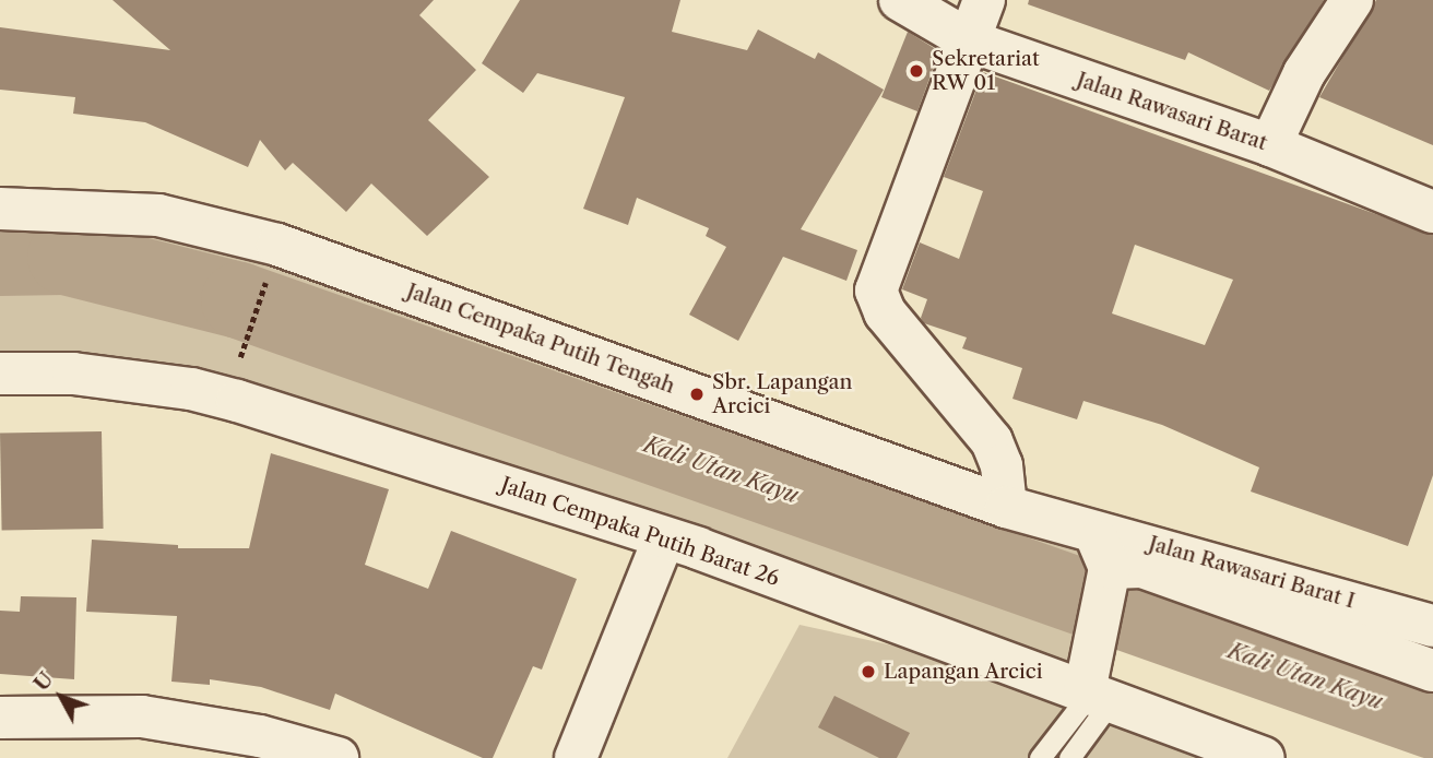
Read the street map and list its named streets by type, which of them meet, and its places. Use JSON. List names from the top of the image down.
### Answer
{
  "streets": {
    "street": [
      "Jalan Rawasari Barat",
      "Jalan Cempaka Putih Tengah",
      "Jalan Cempaka Putih Barat 26",
      "Jalan Rawasari Barat I"
    ]
  },
  "crossings": [
    ["Jalan Cempaka Putih Tengah", "Jalan Rawasari Barat I"]
  ],
  "water": ["Kali Utan Kayu"],
  "places": ["Sekretariat RW 01", "Sbr. Lapangan Arcici", "Lapangan Arcici"],
  "north": "top left"
}
